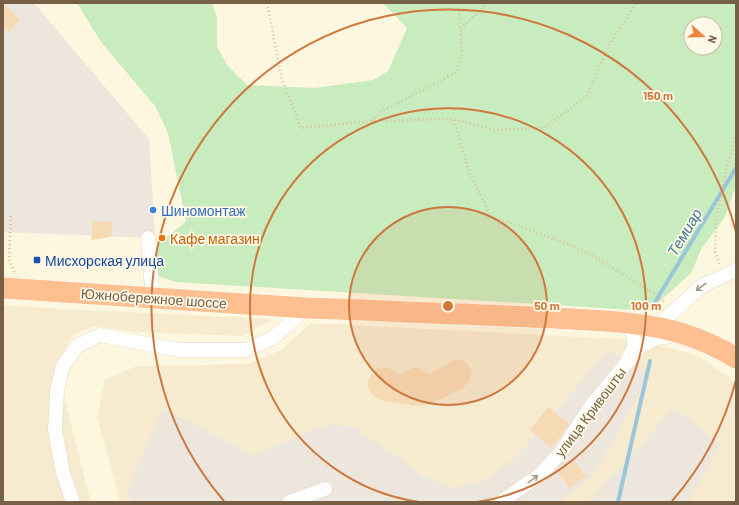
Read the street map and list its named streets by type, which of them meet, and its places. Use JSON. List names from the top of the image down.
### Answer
{
  "streets": {
    "highway": ["Южнобережное шоссе"],
    "street": ["улица Кривошты"]
  },
  "crossings": [
    ["Южнобережное шоссе", "улица Кривошты"]
  ],
  "one_way": ["улица Кривошты"],
  "water": ["Темиар"],
  "places": {
    "other": ["Шиномонтаж", "Кафе магазин"],
    "transit": ["Мисхорская улица"]
  },
  "north": "right",
  "rings": ["150 m", "50 m", "100 m"]
}
